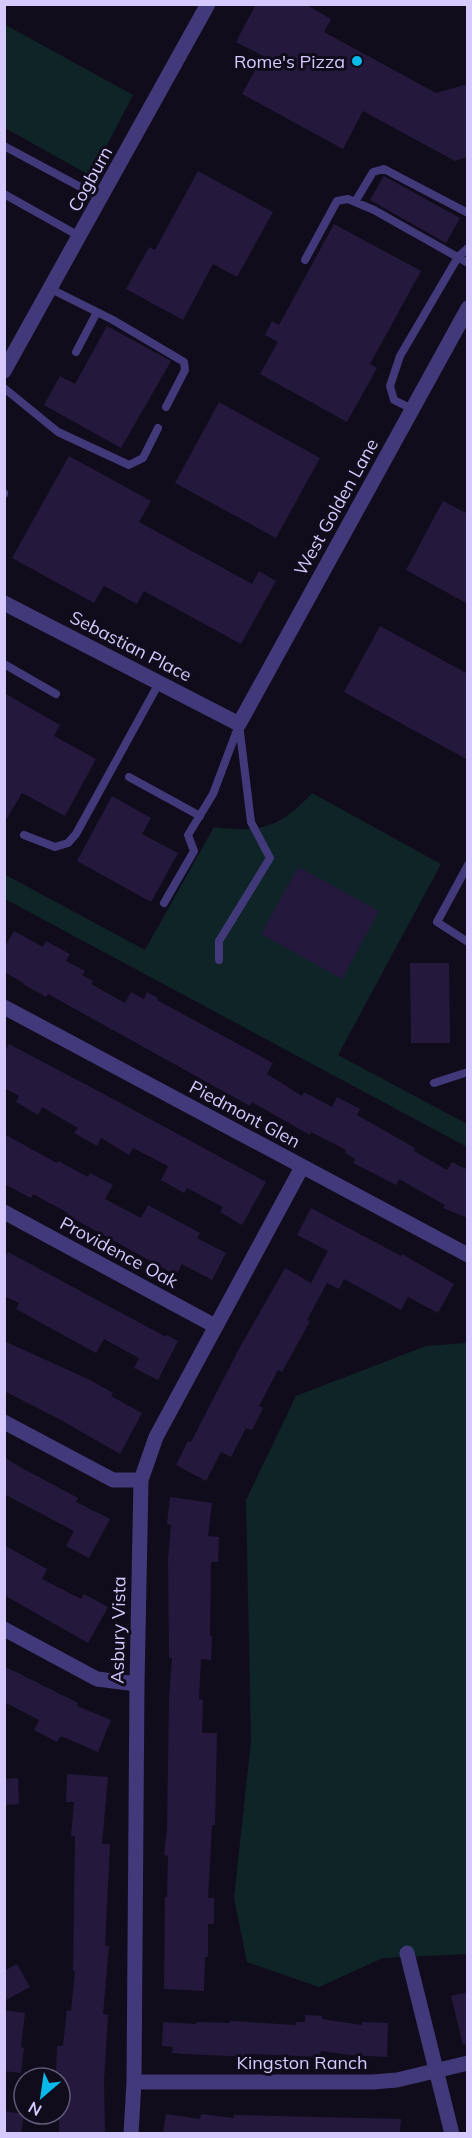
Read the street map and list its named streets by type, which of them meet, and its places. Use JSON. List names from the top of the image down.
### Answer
{
  "streets": {
    "street": [
      "Cogburn",
      "West Golden Lane",
      "Sebastian Place",
      "Piedmont Glen",
      "Providence Oak",
      "Asbury Vista",
      "Kingston Ranch"
    ]
  },
  "crossings": [
    ["West Golden Lane", "Sebastian Place"],
    ["Piedmont Glen", "Asbury Vista"],
    ["Providence Oak", "Asbury Vista"],
    ["Asbury Vista", "Kingston Ranch"]
  ],
  "places": ["Rome's Pizza"],
  "north": "bottom left"
}
